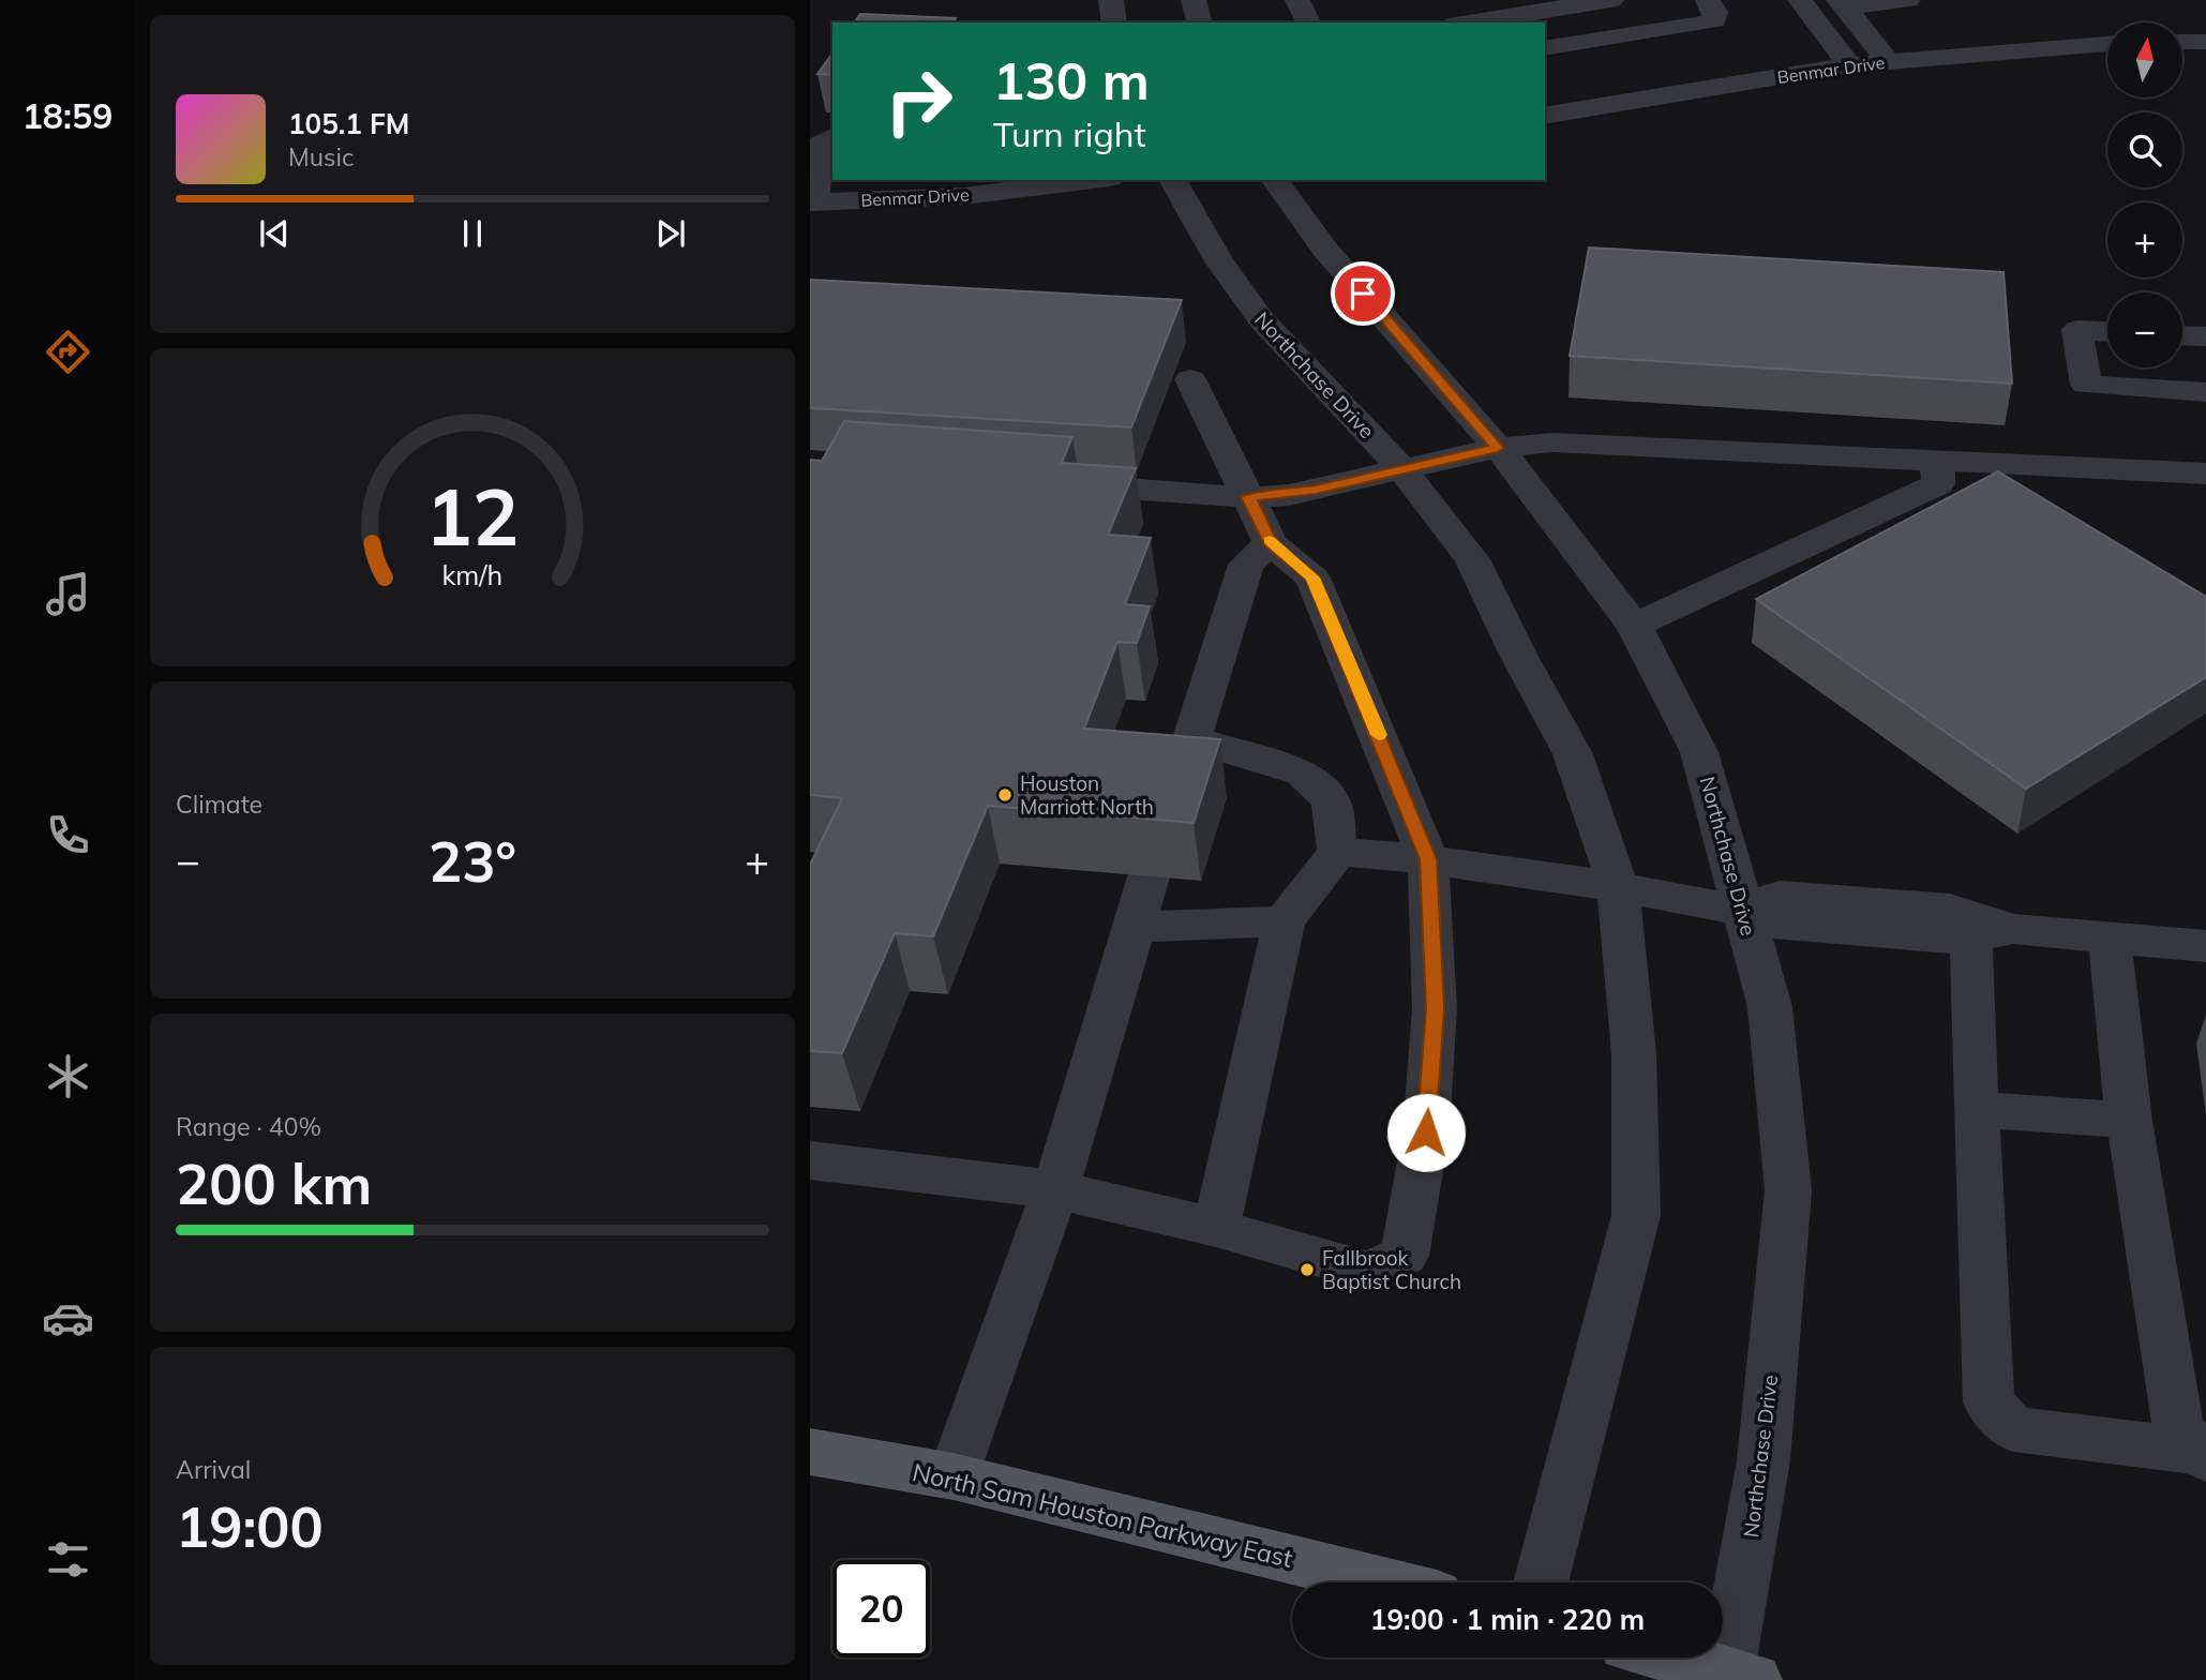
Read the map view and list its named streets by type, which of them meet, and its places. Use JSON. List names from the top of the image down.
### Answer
{
  "streets": {
    "main road": ["North Sam Houston Parkway East"],
    "street": ["Benmar Drive", "Northchase Drive"]
  },
  "places": ["Houston Marriott North", "Fallbrook Baptist Church"],
  "north": "top",
  "page": {
    "tabs": "18:59",
    "map_buttons": ["+", "−"],
    "turn": ["130 m", "Turn right"],
    "song": ["105.1 FM", "Music"],
    "tile": [
      "Climate",
      ["Range · 40%", "200 km"],
      ["Arrival", "19:00"]
    ],
    "heat": ["−", "23°", "+"],
    "limit": "20",
    "trip": "19:00 · 1 min · 220 m",
    "gauge": ["12", "km/h"]
  }
}
